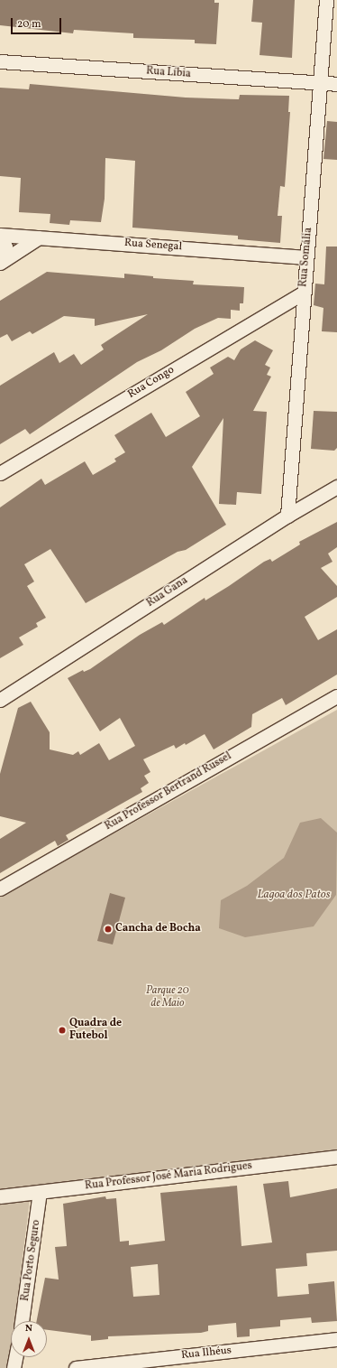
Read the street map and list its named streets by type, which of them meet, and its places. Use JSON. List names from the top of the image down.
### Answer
{
  "streets": {
    "street": [
      "Rua Líbia",
      "Rua Senegal",
      "Rua Somália",
      "Rua Congo",
      "Rua Gana",
      "Rua Professor Bertrand Russel",
      "Rua Professor José Maria Rodrigues",
      "Rua Porto Seguro",
      "Rua Ilhéus"
    ]
  },
  "crossings": [
    ["Rua Líbia", "Rua Somália"],
    ["Rua Senegal", "Rua Somália"],
    ["Rua Somália", "Rua Congo"],
    ["Rua Somália", "Rua Gana"],
    ["Rua Professor José Maria Rodrigues", "Rua Porto Seguro"]
  ],
  "water": ["Lagoa dos Patos"],
  "parks": ["Parque 20 de Maio"],
  "places": ["Cancha de Bocha", "Quadra de Futebol"],
  "scale_bar": "20 m",
  "north": "top"
}
